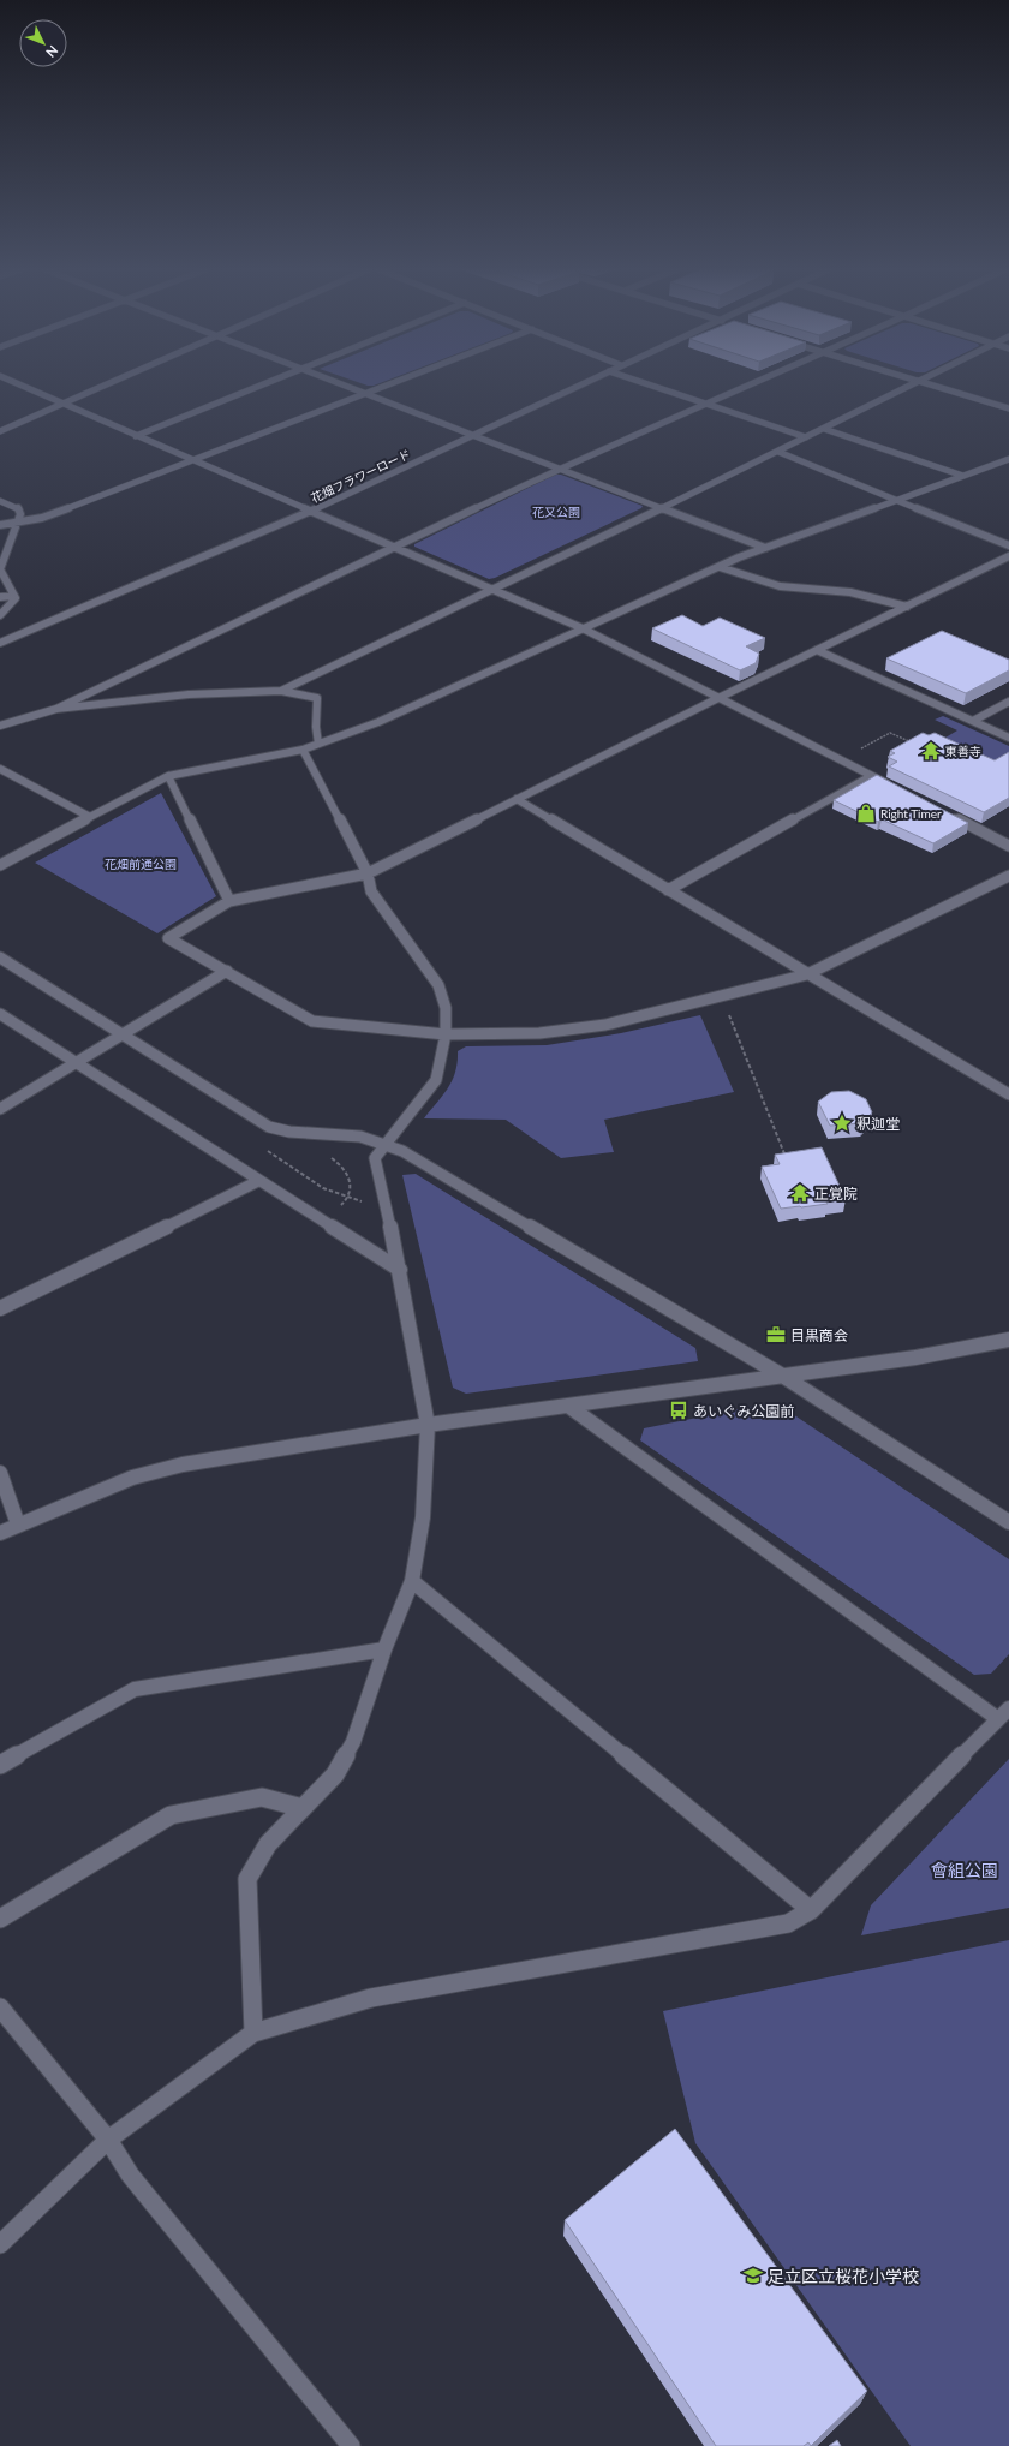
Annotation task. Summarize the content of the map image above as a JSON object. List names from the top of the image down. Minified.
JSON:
{"streets":{"street":["花畑フラワーロード"]},"parks":["花又公園","花畑前通公園","會組公園"],"places":{"temple":["東善寺","正覚院"],"shop":["Right Timer"],"place":["釈迦堂"],"office":["目黒商会"],"bus stop":["あいぐみ公園前"],"school or university":["足立区立桜花小学校"]},"north":"bottom right"}
